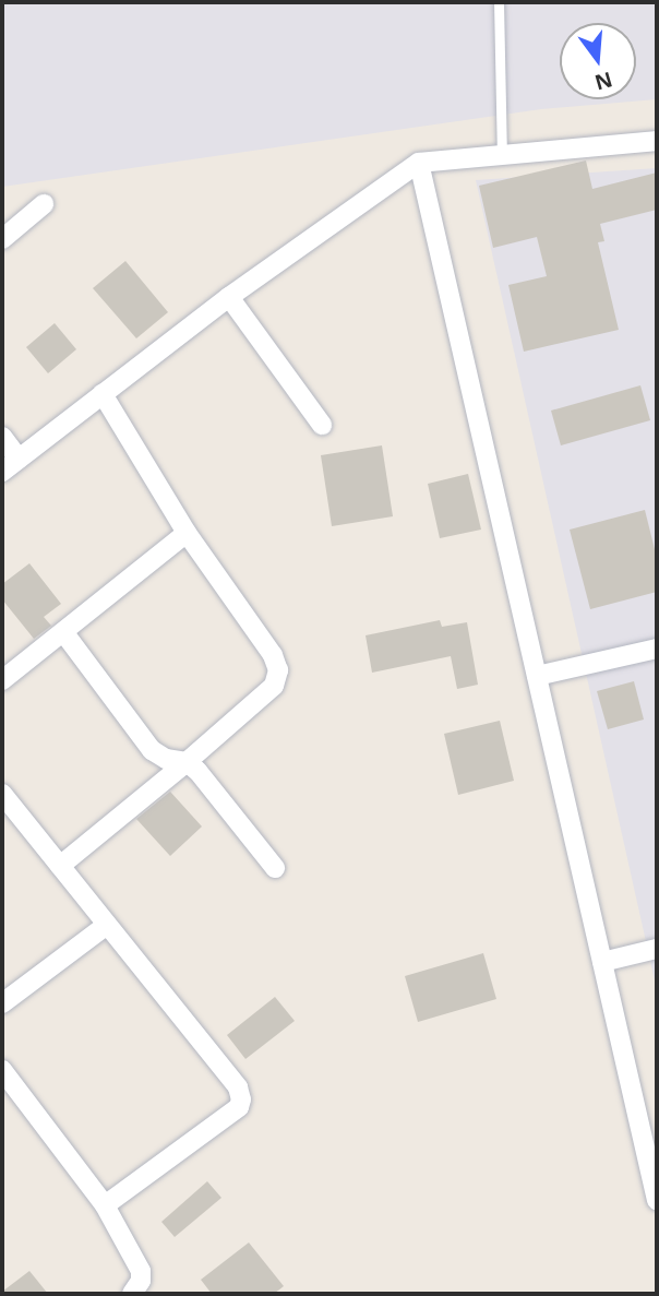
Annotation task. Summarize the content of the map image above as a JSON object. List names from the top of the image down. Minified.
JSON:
{"north":"bottom"}
